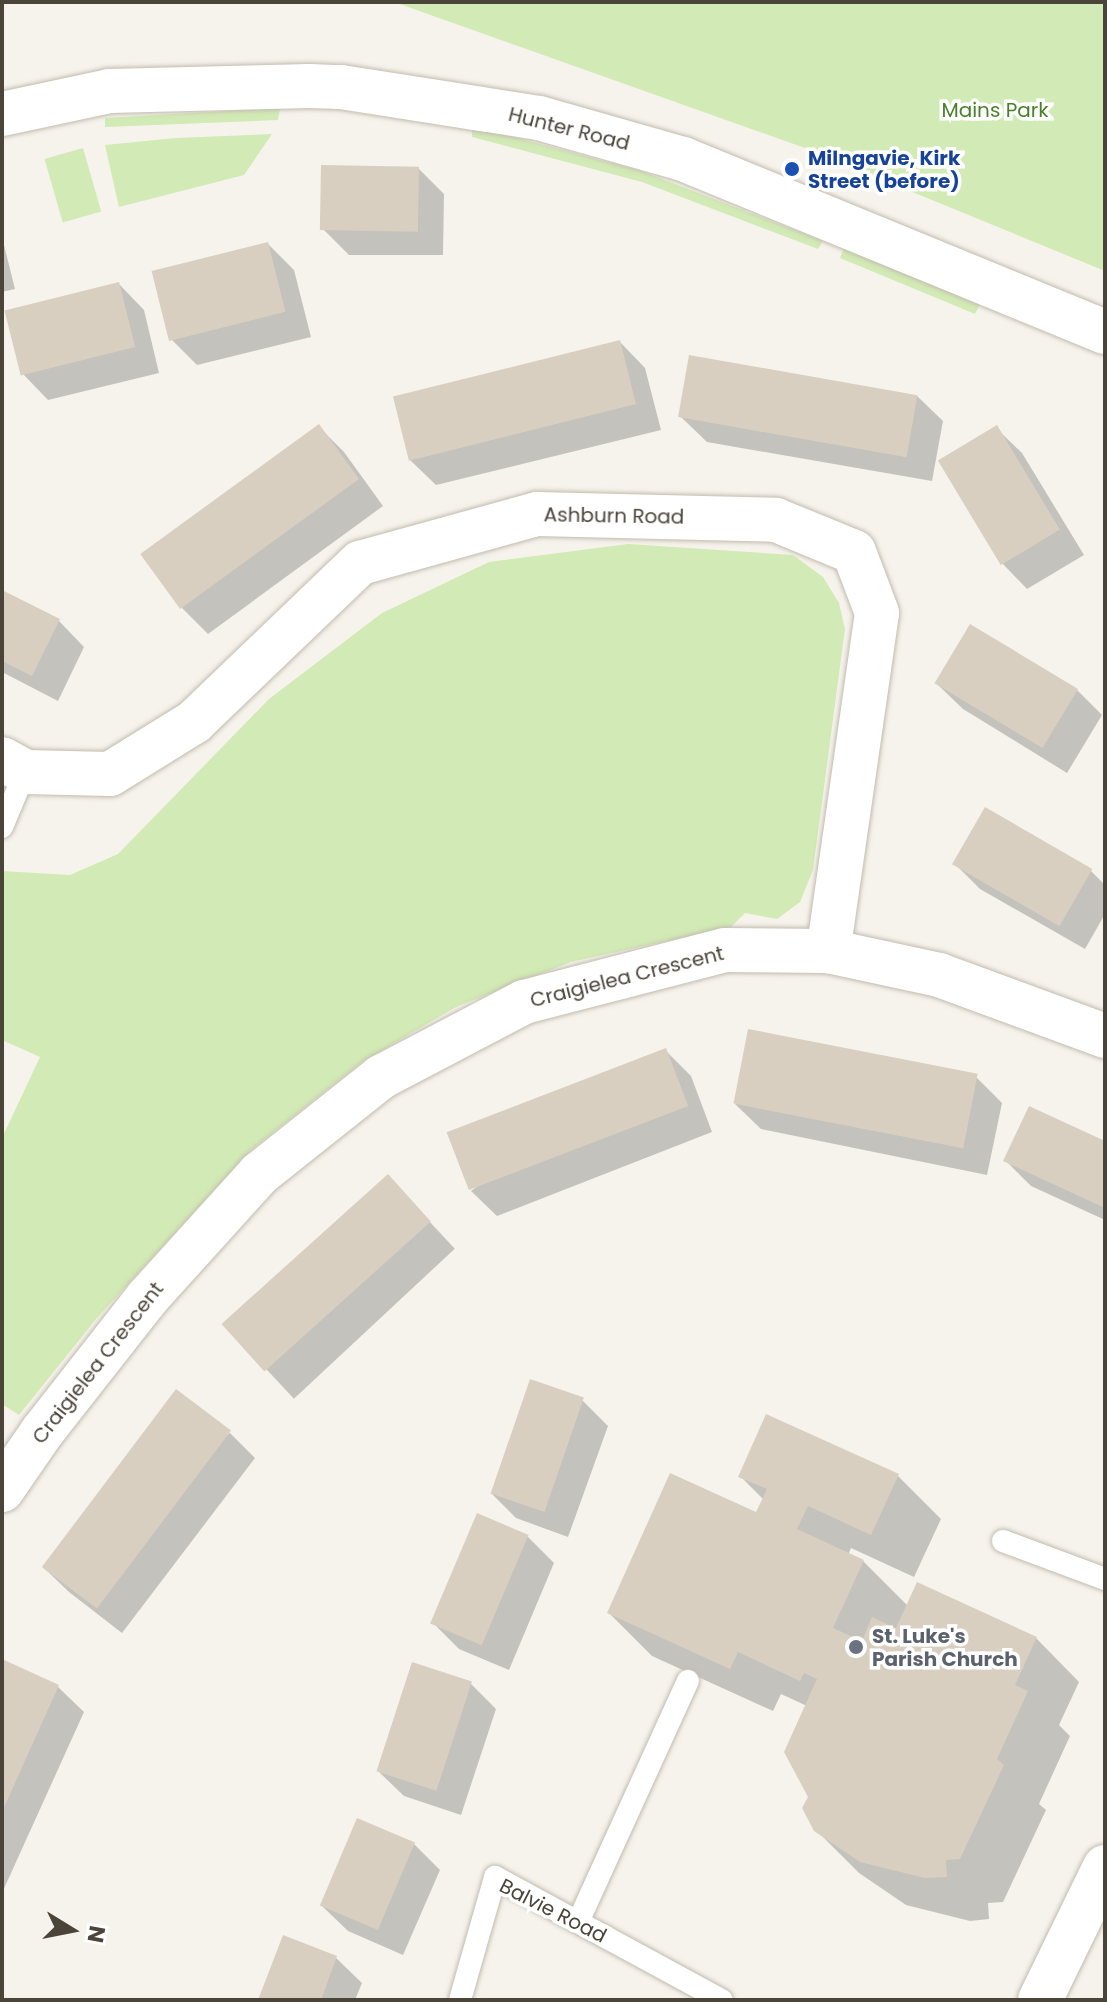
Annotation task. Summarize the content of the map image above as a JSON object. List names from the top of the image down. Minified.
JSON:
{"streets":{"street":["Hunter Road","Ashburn Road","Craigielea Crescent"],"lane":["Balvie Road"]},"crossings":[["Ashburn Road","Craigielea Crescent"]],"parks":["Mains Park"],"places":["Milngavie, Kirk Street (before)","St. Luke's Parish Church"],"north":"right"}
